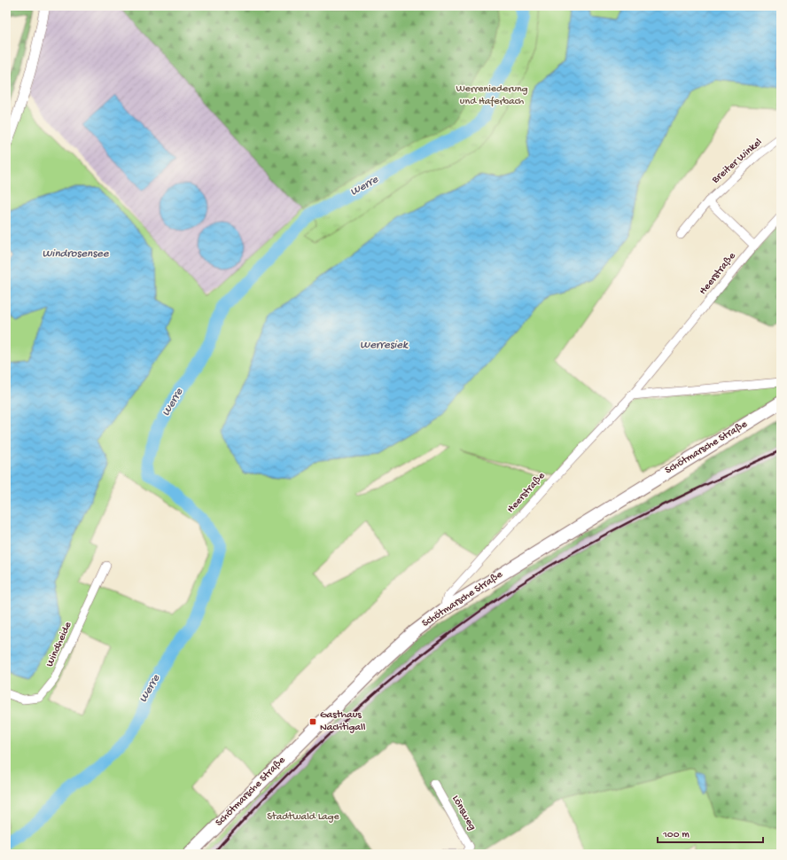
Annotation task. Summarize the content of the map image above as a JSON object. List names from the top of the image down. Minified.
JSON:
{"streets":{"main road":["Schötmarsche Straße"],"street":["Breiter Winkel","Heerstraße","Windheide","Lönsweg"]},"crossings":[["Heerstraße","Schötmarsche Straße"]],"water":["Werre","Windrosensee","Werresiek"],"parks":["Werreniederung und Haferbach","Stadtwald Lage"],"places":{"transit":["Gasthaus Nachtigall"]},"scale_bar":"100 m"}
